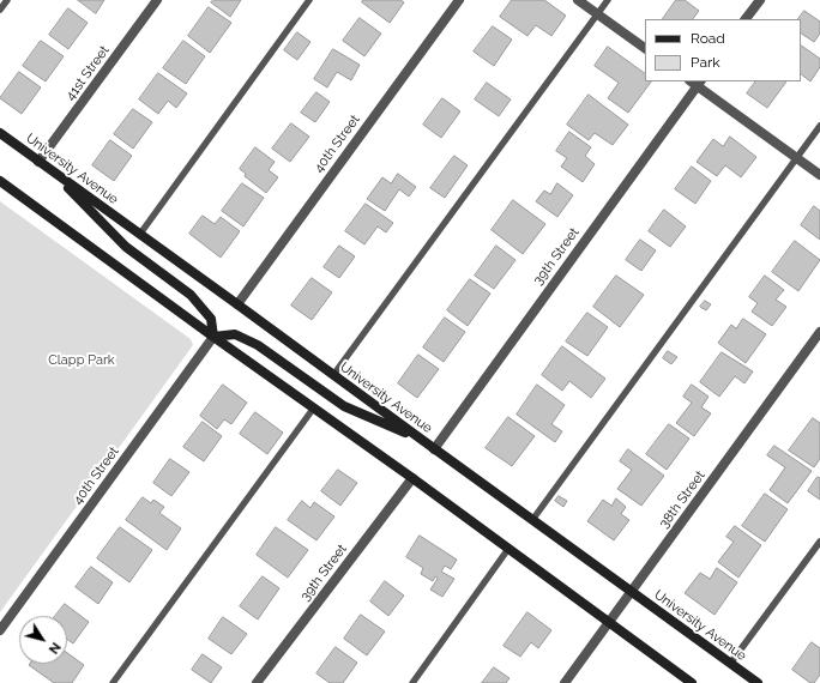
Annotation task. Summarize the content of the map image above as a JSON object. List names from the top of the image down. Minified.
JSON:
{"streets":{"main road":["University Avenue"],"street":["41st Street","40th Street","39th Street","38th Street"]},"crossings":[["41st Street","University Avenue"],["40th Street","University Avenue"],["University Avenue","39th Street"],["University Avenue","38th Street"]],"parks":["Clapp Park"],"legend":["Road","Park"],"north":"bottom right"}
